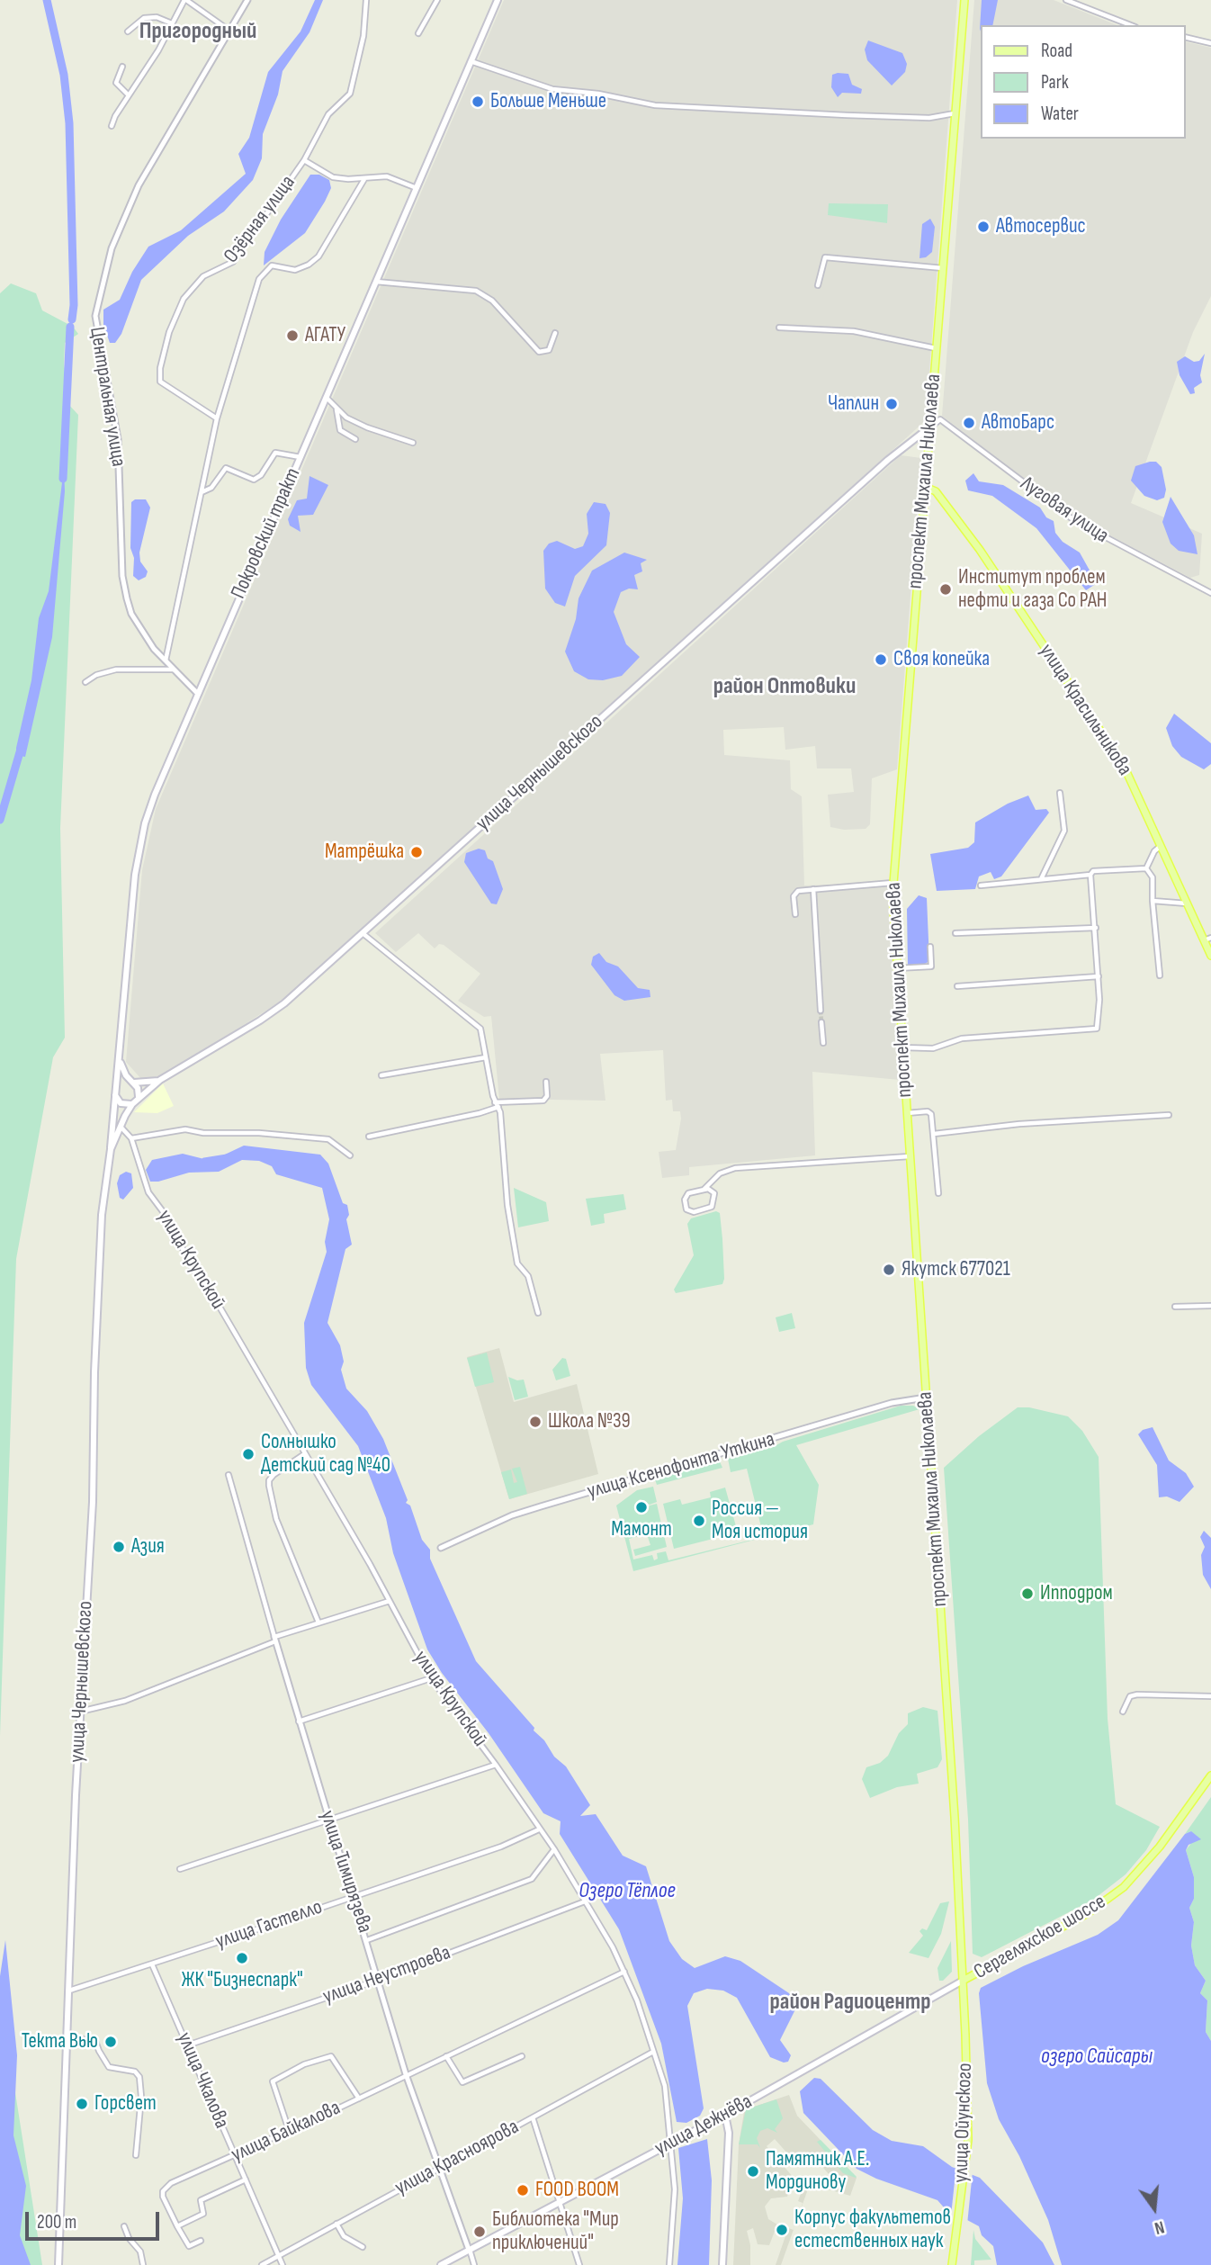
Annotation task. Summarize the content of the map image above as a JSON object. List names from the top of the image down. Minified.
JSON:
{"streets":{"main road":["проспект Михаила Николаева","Покровский тракт","улица Красильникова","улица Чернышевского","Сергеляхское шоссе","улица Ойунского","улица Дежнёва"],"street":["Озёрная улица","Центральная улица","Луговая улица","улица Крупской","улица Ксенофонта Уткина","улица Тимирязева","улица Гастелло","улица Неустроева","улица Чкалова","улица Байкалова","улица Красноярова"]},"crossings":[["Центральная улица","Покровский тракт"],["проспект Михаила Николаева","Луговая улица"],["проспект Михаила Николаева","улица Красильникова"],["проспект Михаила Николаева","улица Чернышевского"],["проспект Михаила Николаева","улица Ксенофонта Уткина"],["проспект Михаила Николаева","Сергеляхское шоссе"],["проспект Михаила Николаева","улица Ойунского"],["проспект Михаила Николаева","улица Дежнёва"],["Луговая улица","улица Чернышевского"],["Покровский тракт","улица Чернышевского"],["улица Чернышевского","улица Крупской"],["улица Чернышевского","улица Гастелло"],["улица Крупской","улица Гастелло"],["улица Крупской","улица Неустроева"],["улица Крупской","улица Дежнёва"],["улица Крупской","улица Байкалова"],["улица Крупской","улица Красноярова"],["улица Тимирязева","улица Гастелло"],["улица Тимирязева","улица Неустроева"],["улица Тимирязева","улица Дежнёва"],["улица Тимирязева","улица Байкалова"],["улица Тимирязева","улица Красноярова"],["улица Гастелло","улица Чкалова"],["Сергеляхское шоссе","улица Ойунского"],["Сергеляхское шоссе","улица Дежнёва"],["улица Неустроева","улица Чкалова"],["улица Чкалова","улица Байкалова"],["улица Чкалова","улица Красноярова"],["улица Ойунского","улица Дежнёва"]],"districts":["Пригородный","район Оптовики","район Радиоцентр"],"water":["Озеро Тёплое","озеро Сайсары"],"places":["Больше Меньше","Автосервис","АГАТУ","Чаплин","АвтоБарс","Институт проблем нефти и газа Со РАН","Своя копейка","Матрёшка","Якутск 677021","Школа №39","Солнышко Детский сад №40","Мамонт","Россия — Моя история","Азия","Ипподром","ЖК \"Бизнеспарк\"","Текта Вью","Горсвет","Памятник А.Е. Мординову","FOOD BOOM","Корпус факультетов естественных наук","Библиотека \"Мир приключений\""],"legend":["Road","Park","Water"],"scale_bar":"200 m","north":"bottom"}
